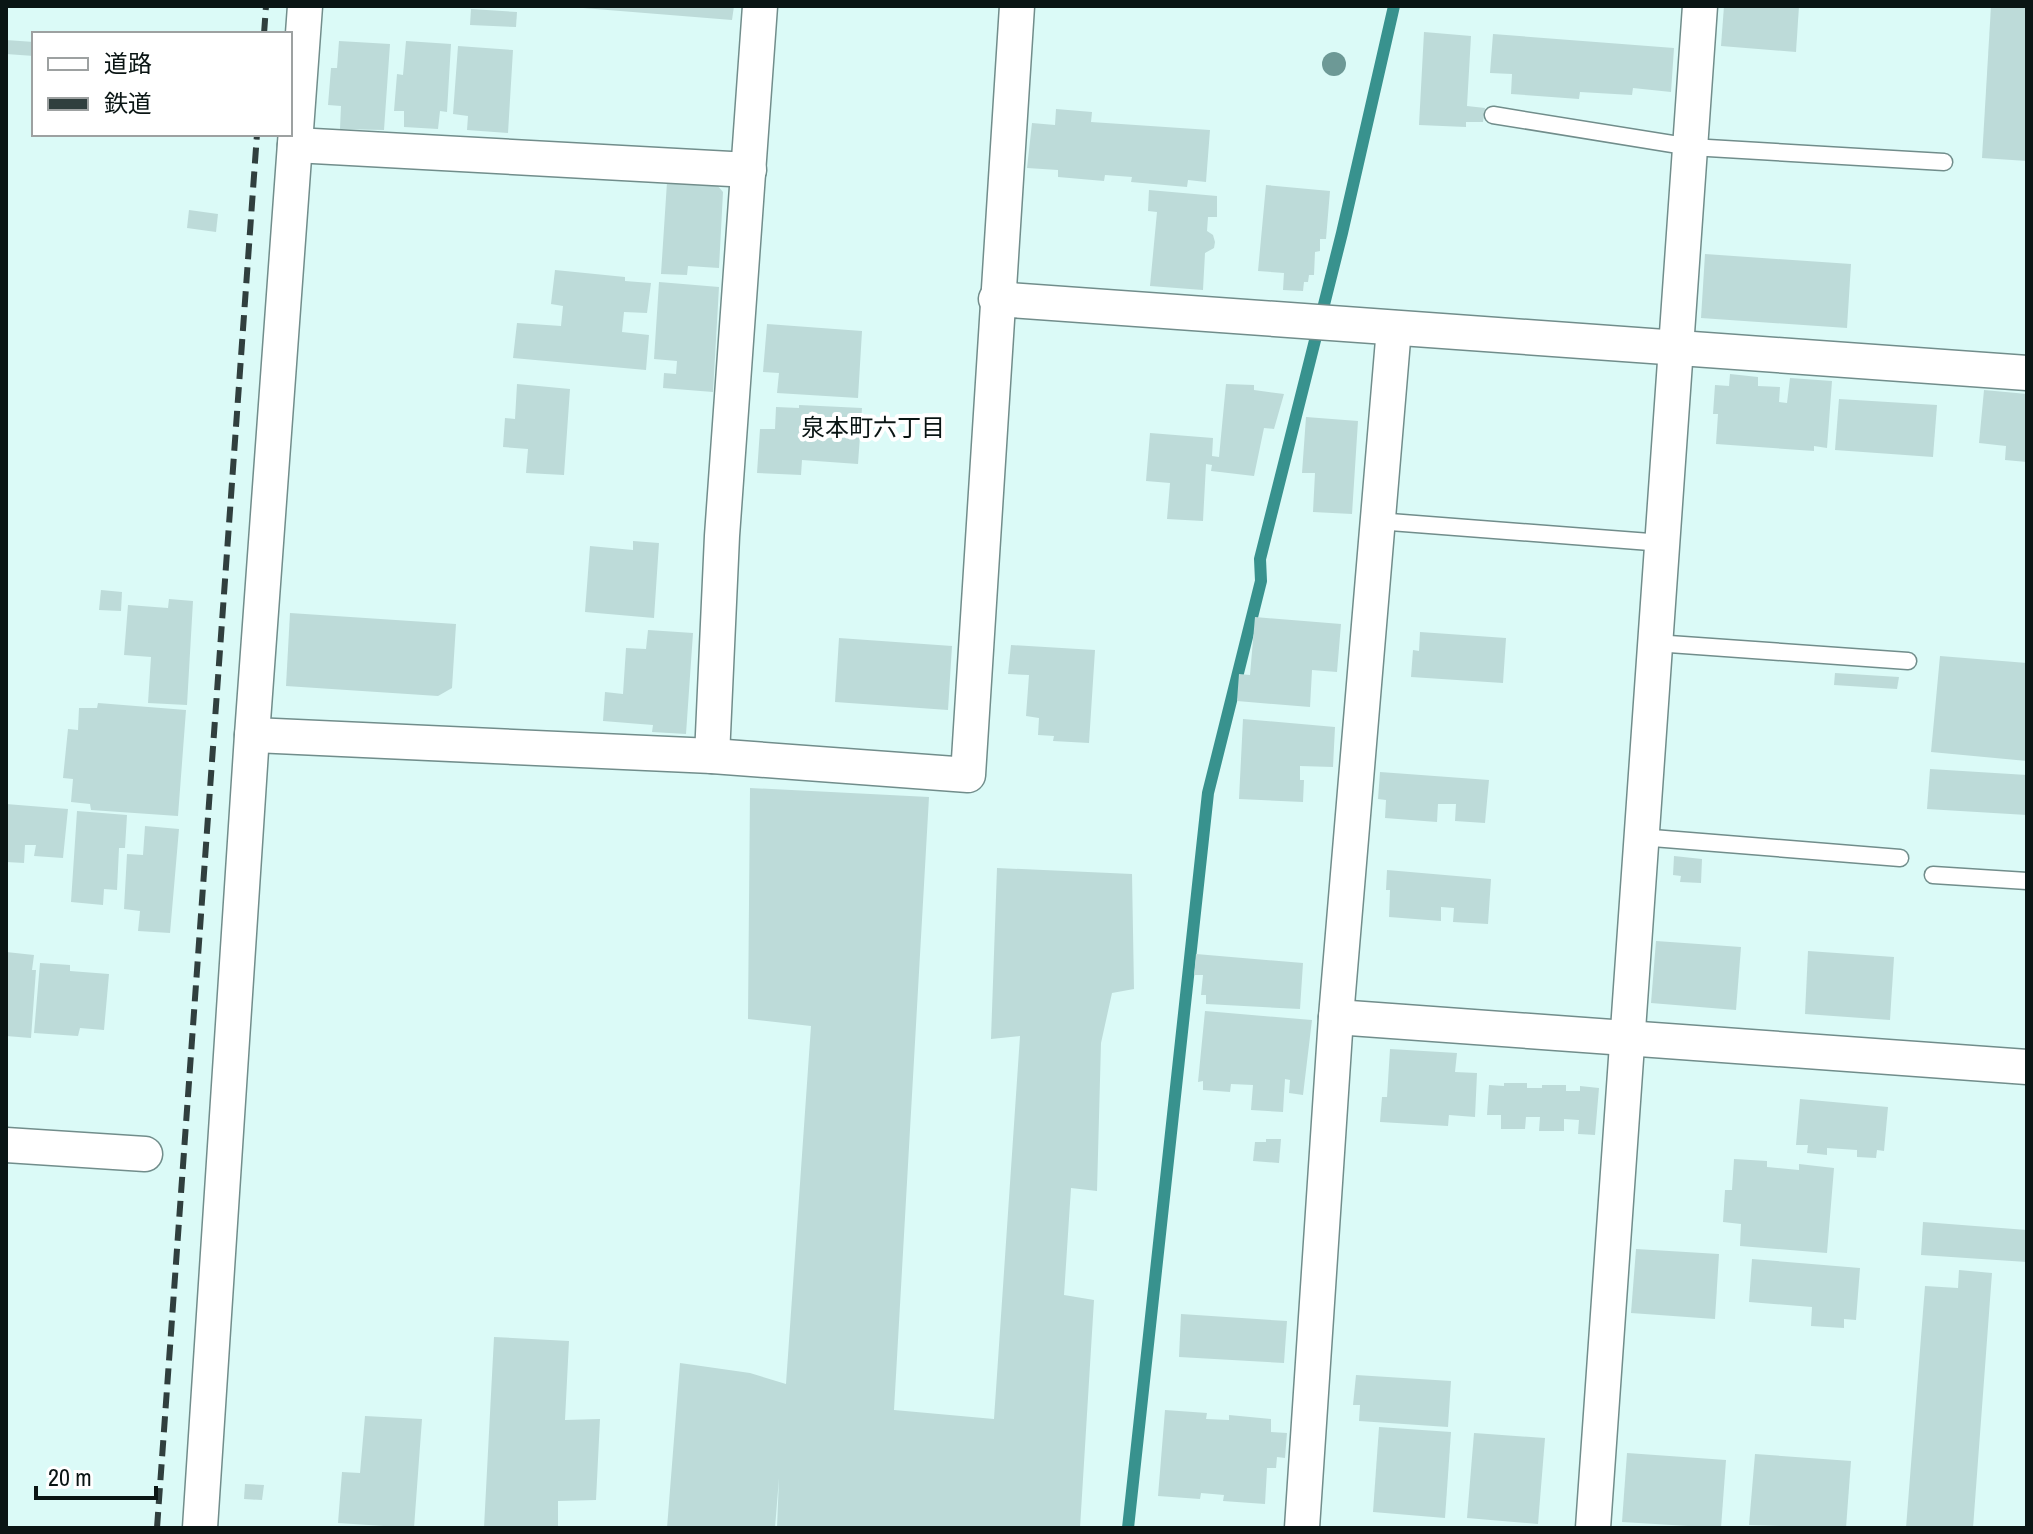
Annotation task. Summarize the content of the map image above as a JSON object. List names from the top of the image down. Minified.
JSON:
{"districts":["泉本町六丁目"],"legend":["道路","鉄道"],"scale_bar":"20 m"}
